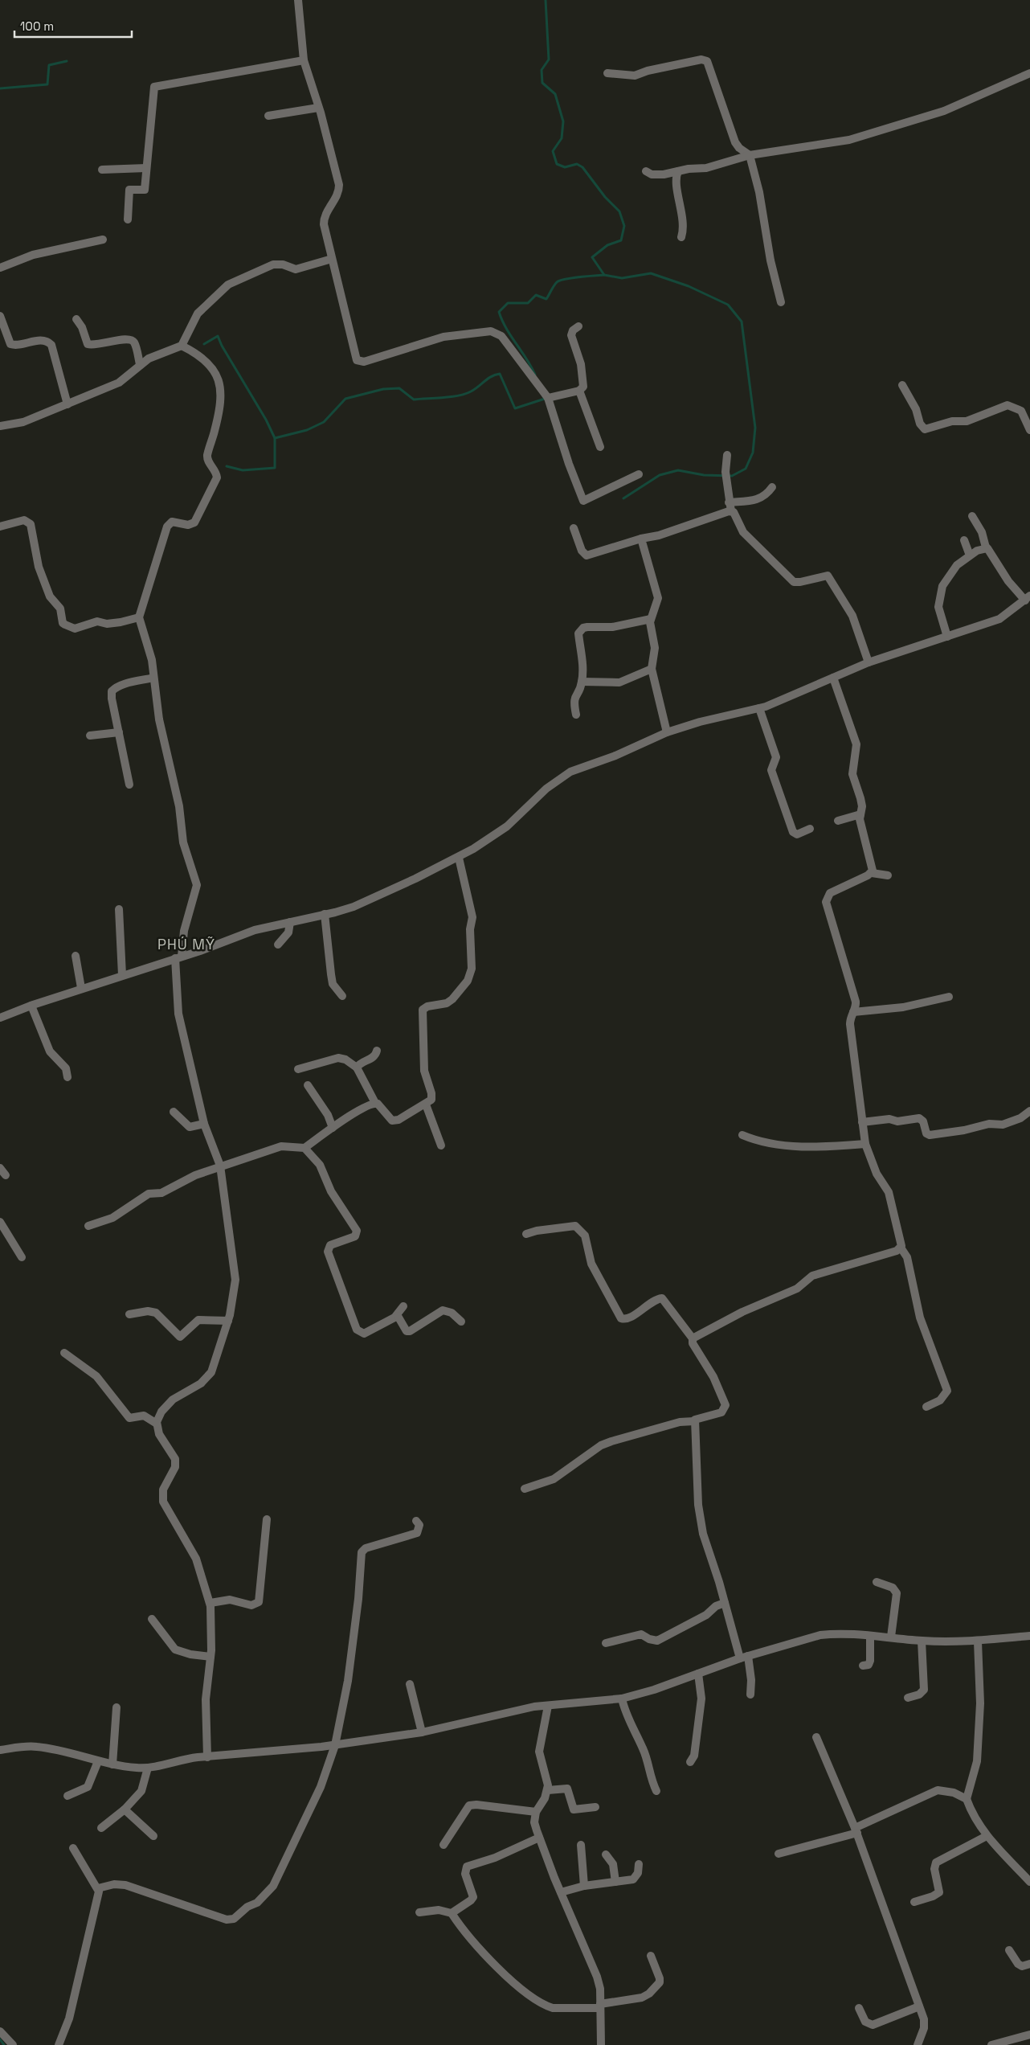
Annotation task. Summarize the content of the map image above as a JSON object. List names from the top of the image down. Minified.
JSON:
{"districts":["PHÚ MỸ"],"scale_bar":"100 m"}
